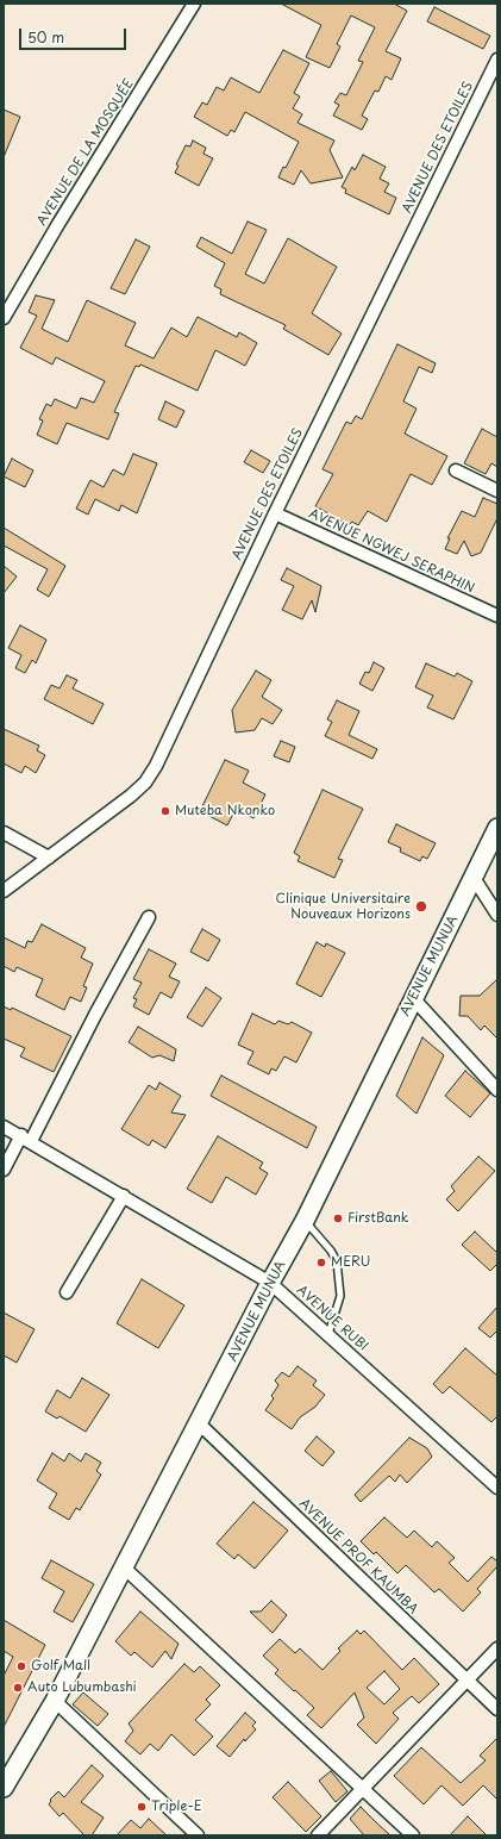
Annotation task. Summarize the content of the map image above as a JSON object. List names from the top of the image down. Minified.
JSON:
{"streets":{"main road":["AVENUE MUNUA"],"street":["AVENUE DES ETOILES","AVENUE DE LA MOSQUÉE","AVENUE NGWEJ SERAPHIN","AVENUE RUBI","AVENUE PROF KAUMBA"]},"crossings":[["AVENUE DES ETOILES","AVENUE NGWEJ SERAPHIN"],["AVENUE MUNUA","AVENUE RUBI"],["AVENUE MUNUA","AVENUE PROF KAUMBA"]],"places":["Muteba Nkonko","Clinique Universitaire Nouveaux Horizons","FirstBank","MERU","Golf Mall","Auto Lubumbashi","Triple-E"],"scale_bar":"50 m"}
